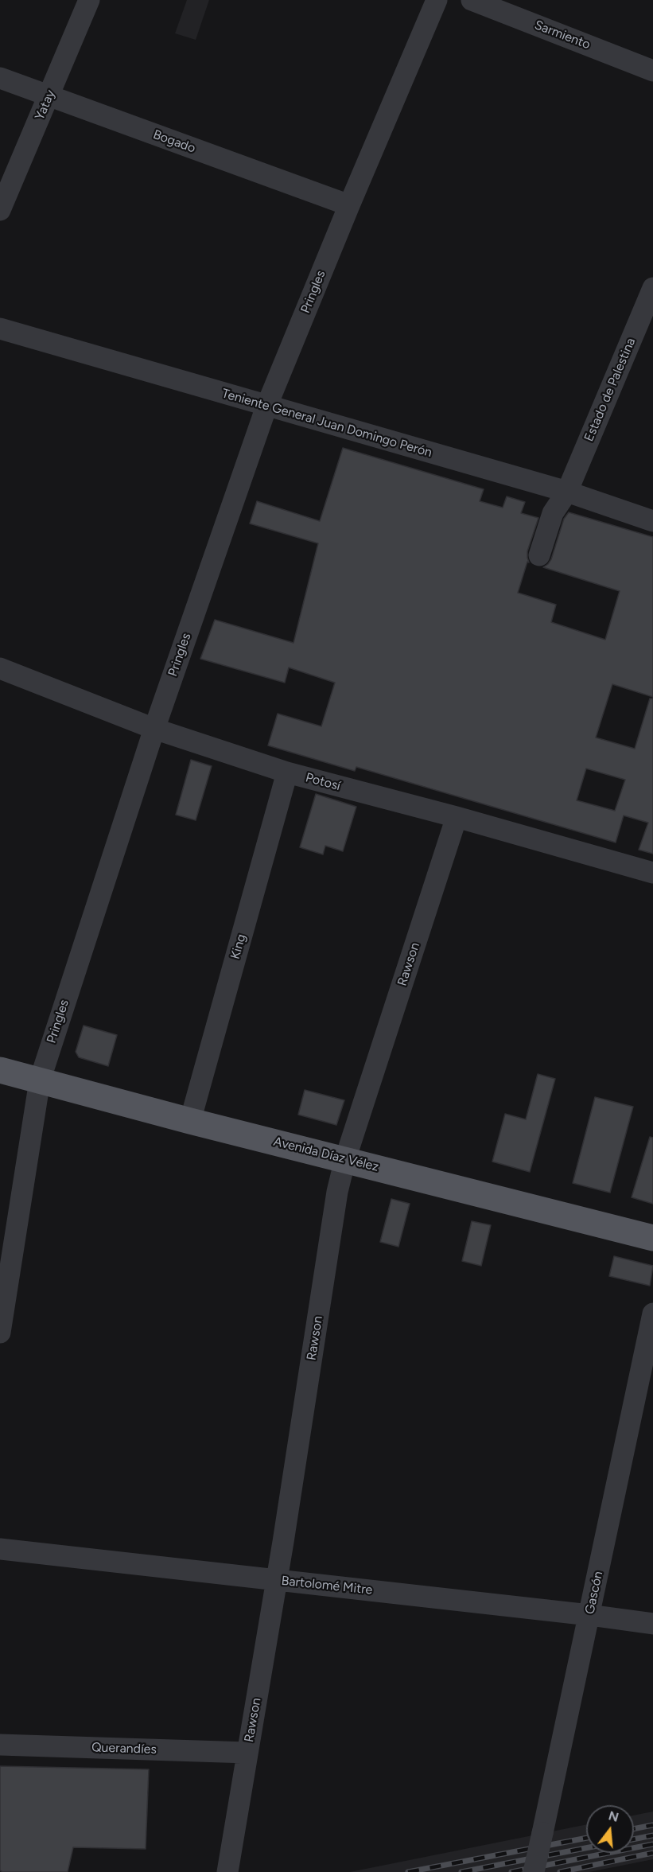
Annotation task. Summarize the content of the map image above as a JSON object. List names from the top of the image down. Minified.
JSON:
{"streets":{"main road":["Avenida Díaz Vélez"],"street":["Sarmiento","Yatay","Bogado","Pringles","Estado de Palestina","Teniente General Juan Domingo Perón","Potosí","King","Rawson","Bartolomé Mitre","Gascón","Querandíes"]},"crossings":[["Yatay","Bogado"],["Bogado","Pringles"],["Pringles","Teniente General Juan Domingo Perón"],["Pringles","Potosí"],["Pringles","Avenida Díaz Vélez"],["Estado de Palestina","Teniente General Juan Domingo Perón"],["Potosí","King"],["Potosí","Rawson"],["King","Avenida Díaz Vélez"],["Rawson","Avenida Díaz Vélez"],["Rawson","Bartolomé Mitre"],["Rawson","Querandíes"],["Bartolomé Mitre","Gascón"]],"north":"top"}
